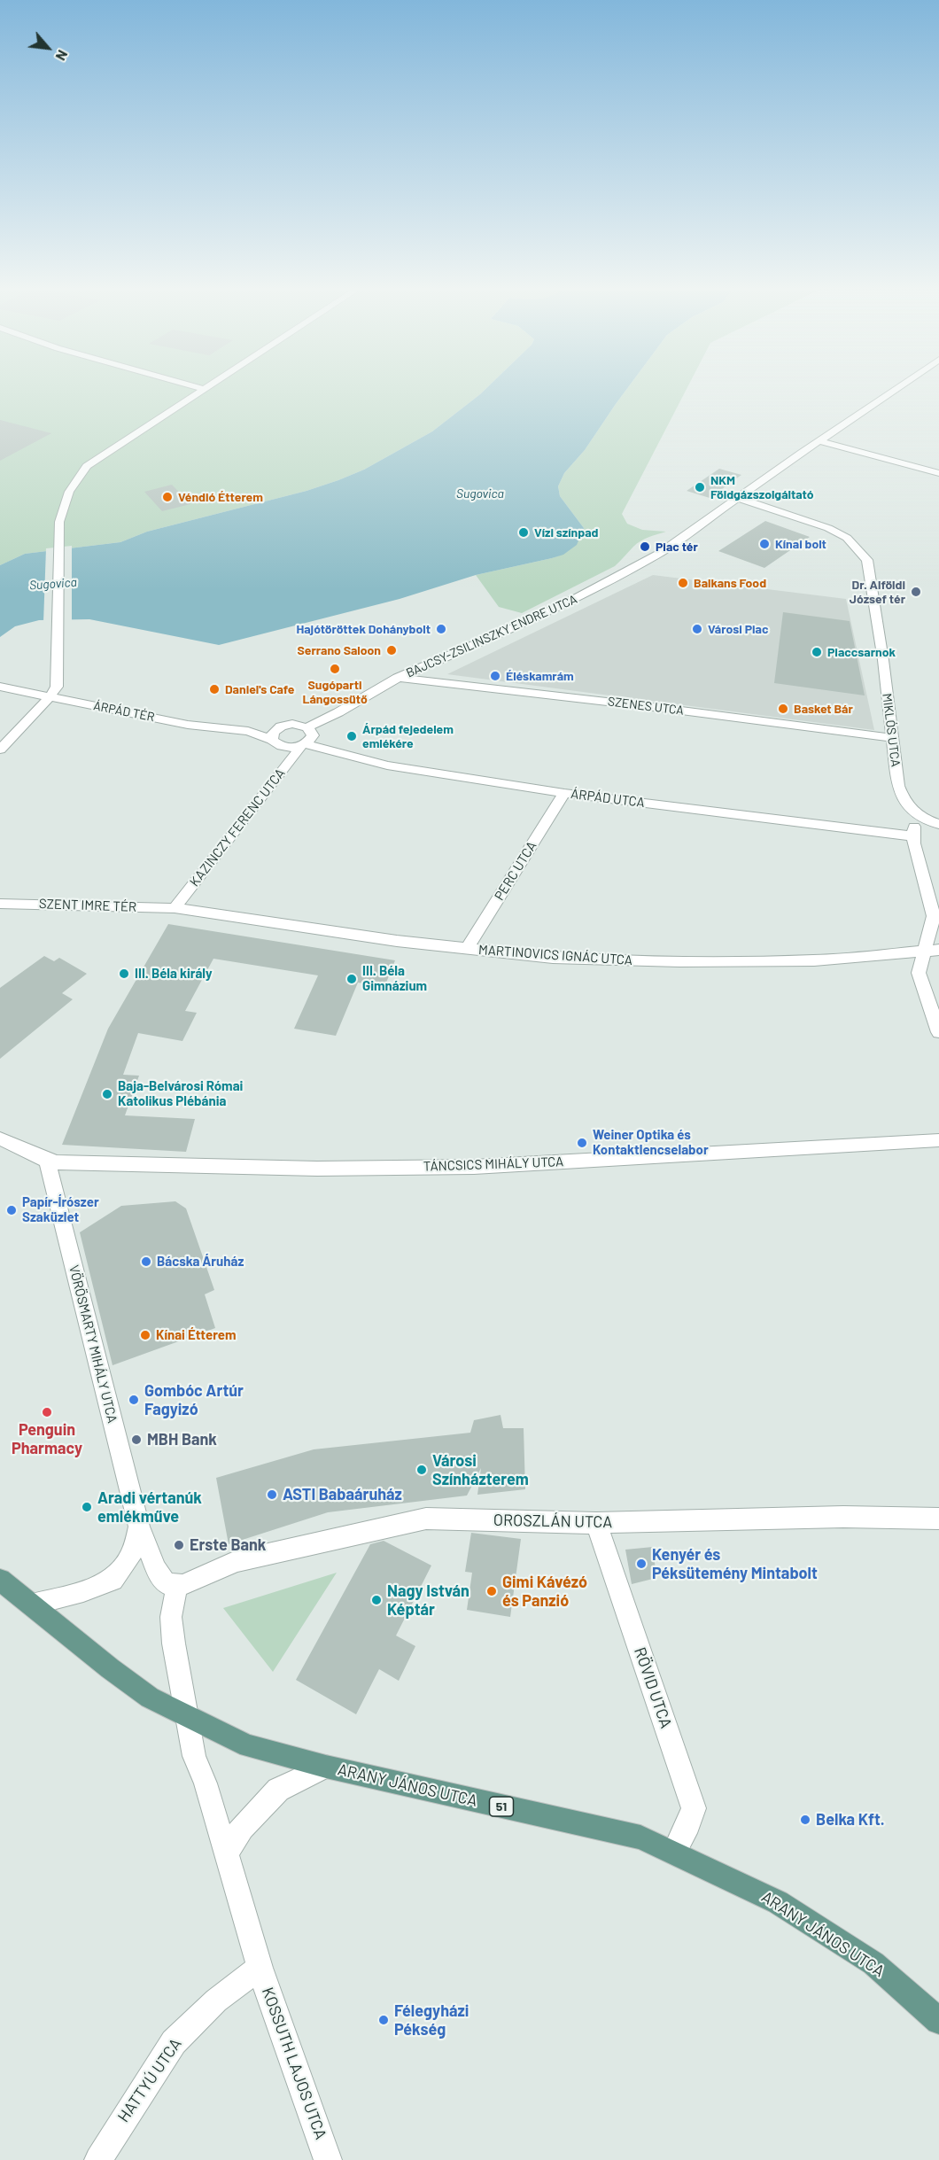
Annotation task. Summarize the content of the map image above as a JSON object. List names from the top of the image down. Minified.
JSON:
{"streets":{"main road":["ARANY JÁNOS UTCA","51"],"street":["BAJCSY-ZSILINSZKY ENDRE UTCA","SZENES UTCA","ÁRPÁD TÉR","MIKLÓS UTCA","ÁRPÁD UTCA","KAZINCZY FERENC UTCA","PERC UTCA","SZENT IMRE TÉR","MARTINOVICS IGNÁC UTCA","TÁNCSICS MIHÁLY UTCA","VÖRÖSMARTY MIHÁLY UTCA","OROSZLÁN UTCA","RÖVID UTCA","KOSSUTH LAJOS UTCA","HATTYÚ UTCA"]},"crossings":[["BAJCSY-ZSILINSZKY ENDRE UTCA","SZENES UTCA"],["BAJCSY-ZSILINSZKY ENDRE UTCA","MIKLÓS UTCA"],["SZENES UTCA","MIKLÓS UTCA"],["ÁRPÁD TÉR","ÁRPÁD UTCA"],["ÁRPÁD TÉR","KAZINCZY FERENC UTCA"],["ÁRPÁD UTCA","KAZINCZY FERENC UTCA"],["ÁRPÁD UTCA","PERC UTCA"],["KAZINCZY FERENC UTCA","SZENT IMRE TÉR"],["KAZINCZY FERENC UTCA","MARTINOVICS IGNÁC UTCA"],["PERC UTCA","MARTINOVICS IGNÁC UTCA"],["SZENT IMRE TÉR","MARTINOVICS IGNÁC UTCA"],["TÁNCSICS MIHÁLY UTCA","VÖRÖSMARTY MIHÁLY UTCA"],["VÖRÖSMARTY MIHÁLY UTCA","OROSZLÁN UTCA"],["OROSZLÁN UTCA","RÖVID UTCA"],["RÖVID UTCA","ARANY JÁNOS UTCA"],["ARANY JÁNOS UTCA","KOSSUTH LAJOS UTCA"],["KOSSUTH LAJOS UTCA","HATTYÚ UTCA"]],"water":["Sugovica"],"places":["NKM Földgázszolgáltató","Véndió Étterem","Vízi színpad","Kínai bolt","Piac tér","Balkans Food","Dr. Alföldi József tér","Hajótöröttek Dohánybolt","Városi Piac","Serrano Saloon","Piaccsarnok","Sugóparti Lángossütő","Éléskamrám","Daniel's Cafe","Basket Bár","Árpád fejedelem emlékére","III. Béla király","III. Béla Gimnázium","Baja-Belvárosi Római Katolikus Plébánia","Weiner Optika és Kontaktlencselabor","Papír-Írószer Szaküzlet","Bácska Áruház","Kínai Étterem","Gombóc Artúr Fagyizó","Penguin Pharmacy","MBH Bank","Városi Színházterem","ASTI Babaáruház","Aradi vértanúk emlékműve","Erste Bank","Kenyér és Péksütemény Mintabolt","Gimi Kávézó és Panzió","Nagy István Képtár","Belka Kft.","Félegyházi Pékség"],"north":"bottom right"}
